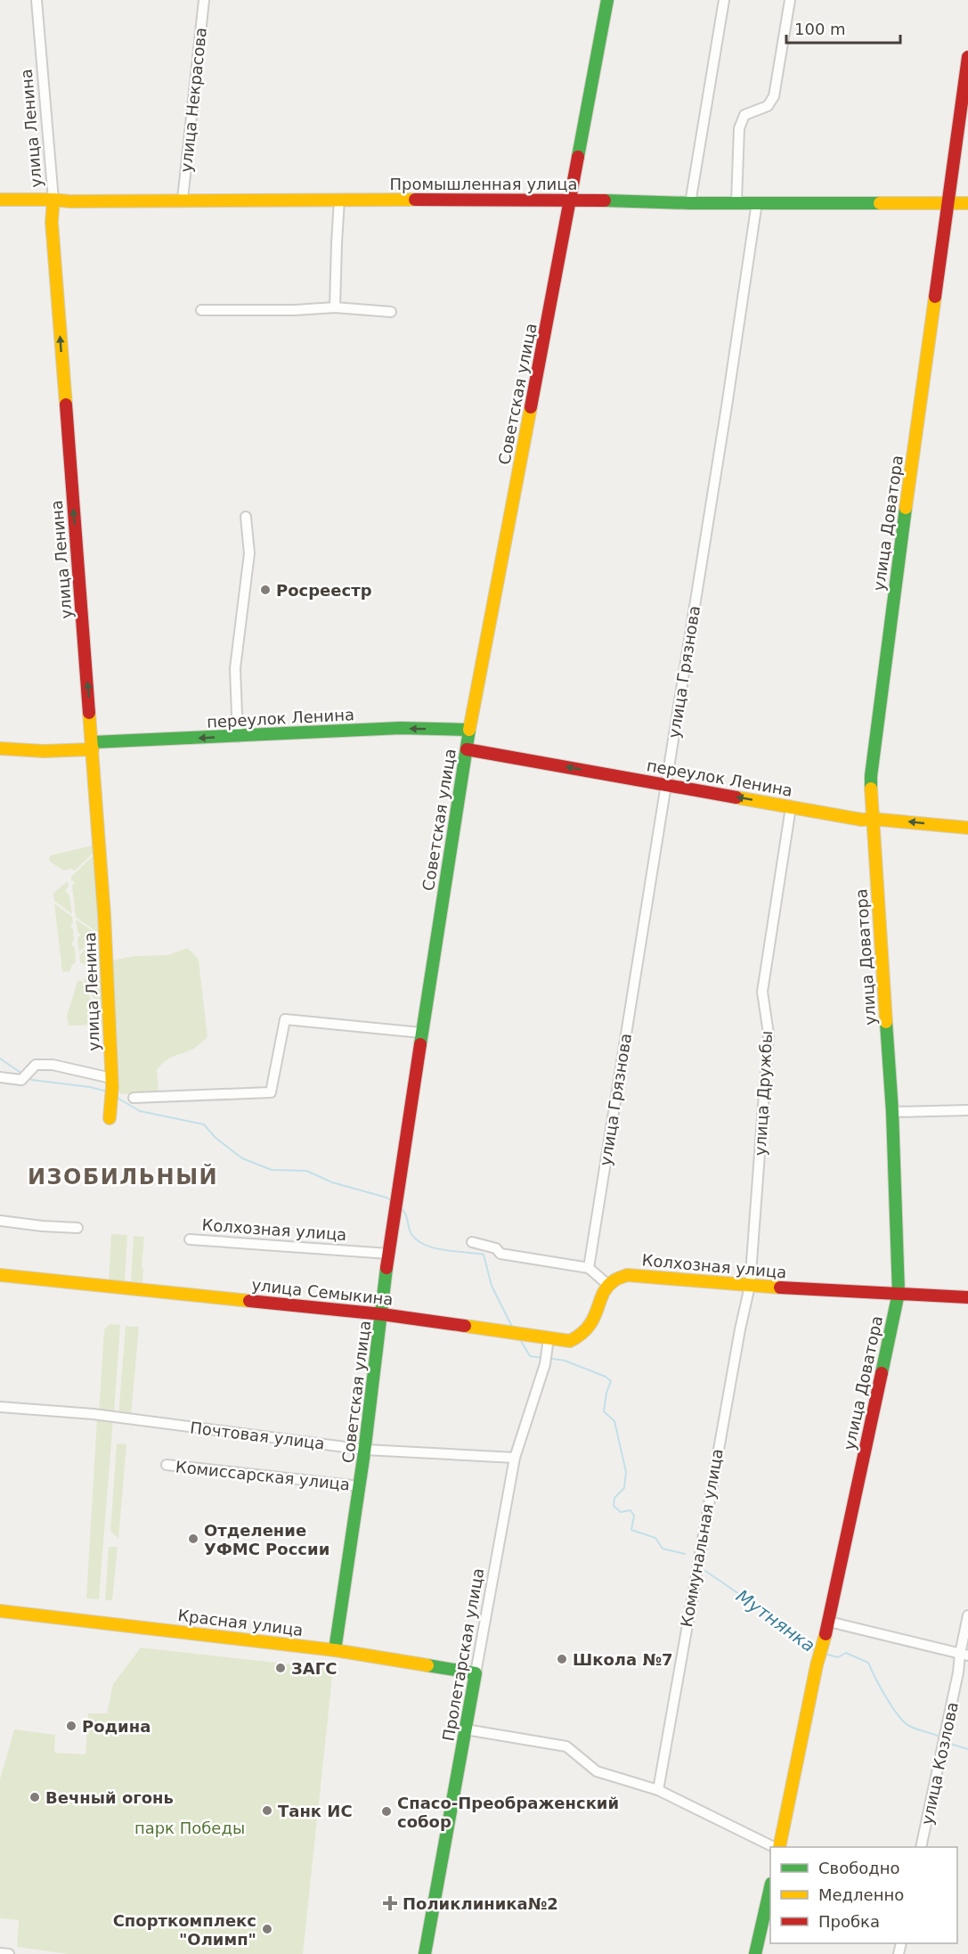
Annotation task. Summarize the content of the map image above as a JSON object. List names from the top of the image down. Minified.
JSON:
{"streets":{"street":["улица Некрасова","улица Ленина","Промышленная улица","Советская улица","улица Доватора","улица Грязнова","переулок Ленина","улица Дружбы","Колхозная улица","улица Семыкина","Почтовая улица","Комиссарская улица","Коммунальная улица","Красная улица","Пролетарская улица","улица Козлова"]},"crossings":[["улица Некрасова","Промышленная улица"],["улица Ленина","Промышленная улица"],["улица Ленина","переулок Ленина"],["Промышленная улица","Советская улица"],["Промышленная улица","улица Доватора"],["Промышленная улица","улица Грязнова"],["Советская улица","переулок Ленина"],["Советская улица","Колхозная улица"],["Советская улица","улица Семыкина"],["Советская улица","Почтовая улица"],["Советская улица","Комиссарская улица"],["Советская улица","Красная улица"],["улица Доватора","переулок Ленина"],["улица Доватора","Колхозная улица"],["улица Грязнова","переулок Ленина"],["переулок Ленина","улица Дружбы"],["улица Дружбы","Колхозная улица"],["улица Дружбы","Коммунальная улица"],["Колхозная улица","улица Семыкина"],["Колхозная улица","Коммунальная улица"],["улица Семыкина","Пролетарская улица"],["Почтовая улица","Пролетарская улица"],["Красная улица","Пролетарская улица"]],"one_way":["улица Ленина","переулок Ленина"],"districts":["ИЗОБИЛЬНЫЙ"],"water":["Мутнянка"],"parks":["парк Победы"],"places":{"other":["Росреестр","Отделение УФМС России","Школа №7","ЗАГС","Родина","Вечный огонь","Танк ИС","Спасо-Преображенский собор","Спорткомплекс \"Олимп\""],"health":["Поликлиника№2"]},"legend":["Свободно","Медленно","Пробка"],"scale_bar":"100 m"}
